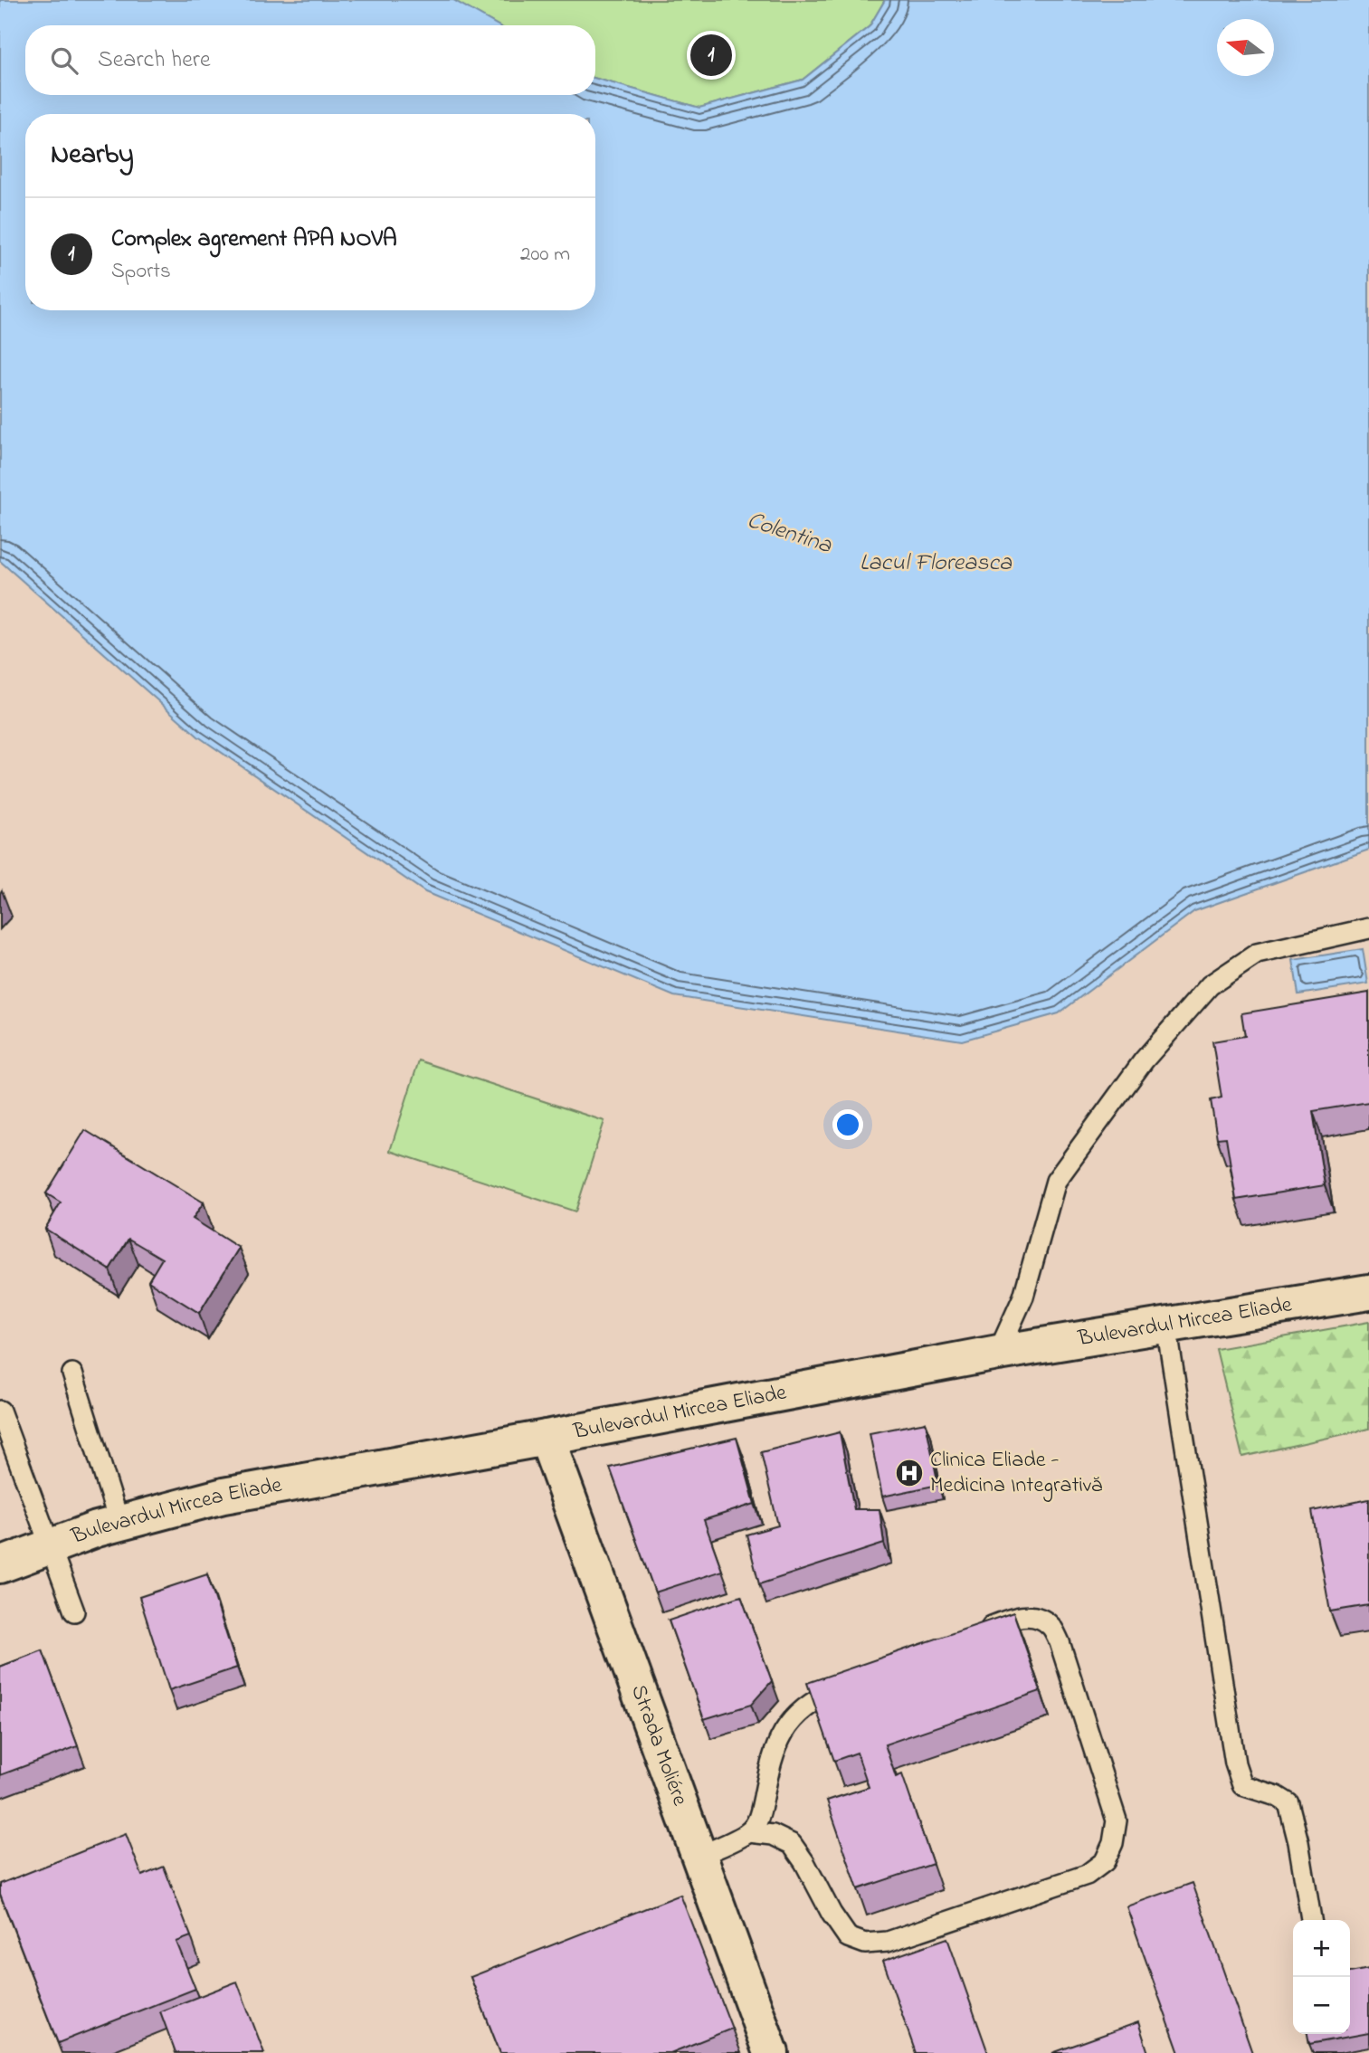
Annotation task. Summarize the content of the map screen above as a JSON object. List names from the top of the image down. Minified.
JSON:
{"streets":{"street":["Bulevardul Mircea Eliade","Strada Moliére"]},"crossings":[["Bulevardul Mircea Eliade","Strada Moliére"]],"water":["Colentina","Lacul Floreasca"],"places":{"hospital":["Clinica Eliade - Medicina Integrativă"]},"north":"left","page":{"search":"Search here","pins":"1","heading":"Nearby","list":[{"mark":"1","name":"Complex agrement APA NOVA","note":"Sports","value":"200 m"}],"map_buttons":["+","−"]}}
